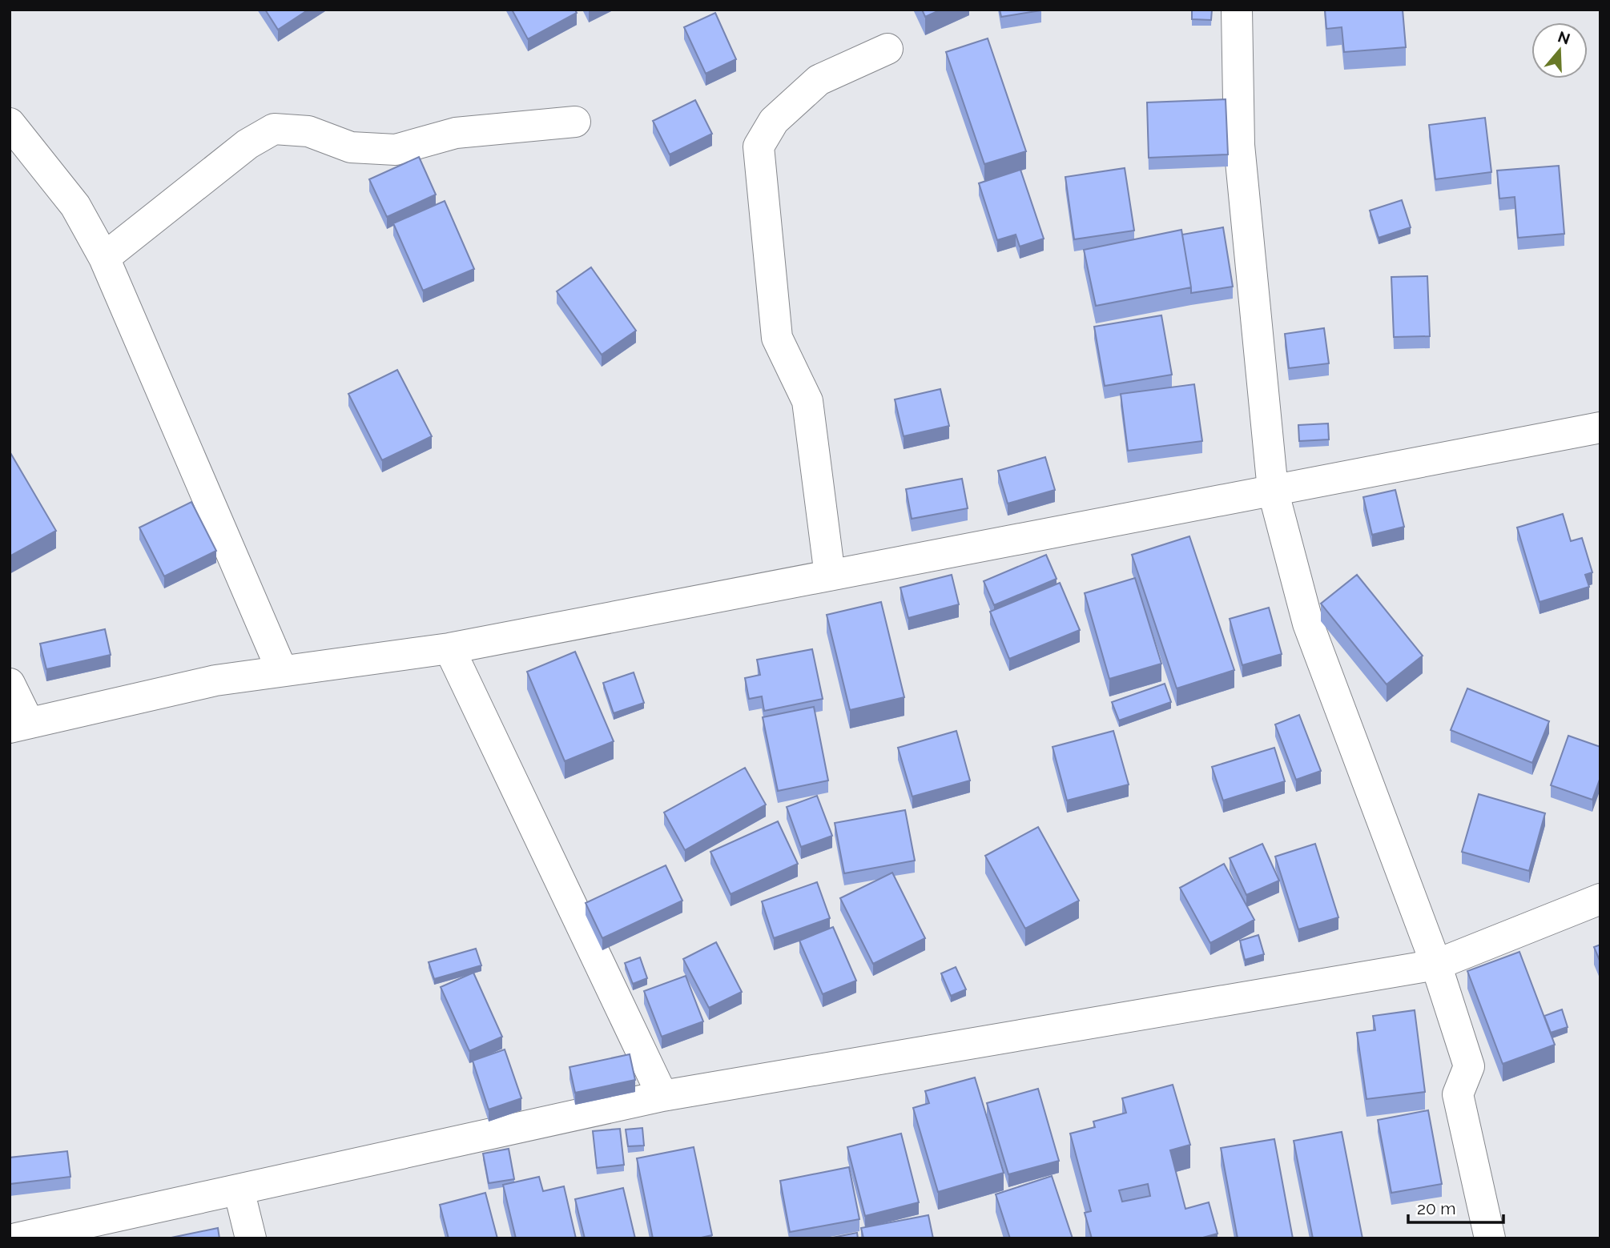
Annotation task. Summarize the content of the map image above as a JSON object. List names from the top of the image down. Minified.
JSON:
{"scale_bar":"20 m","north":"top"}
